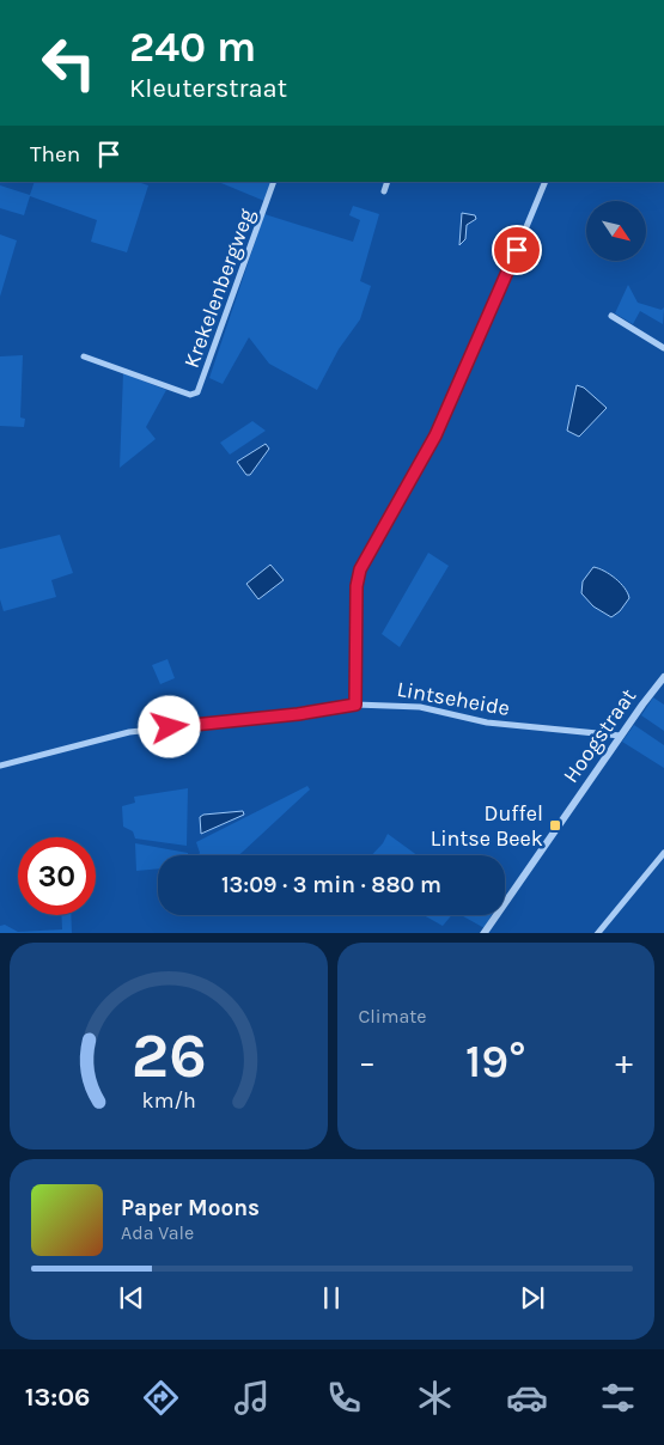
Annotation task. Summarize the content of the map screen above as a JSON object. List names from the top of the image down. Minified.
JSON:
{"streets":{"street":["Krekelenbergweg","Lintseheide","Hoogstraat"]},"crossings":[["Lintseheide","Hoogstraat"]],"places":{"transit":["Duffel Lintse Beek"]},"north":"bottom right","page":{"turn":["240 m","Kleuterstraat"],"then":"Then","limit":"30","trip":"13:09 · 3 min · 880 m","tile":"Climate","heat":["−","19°","+"],"song":["Paper Moons","Ada Vale"],"tabs":"13:06","gauge":["26","km/h"]}}
